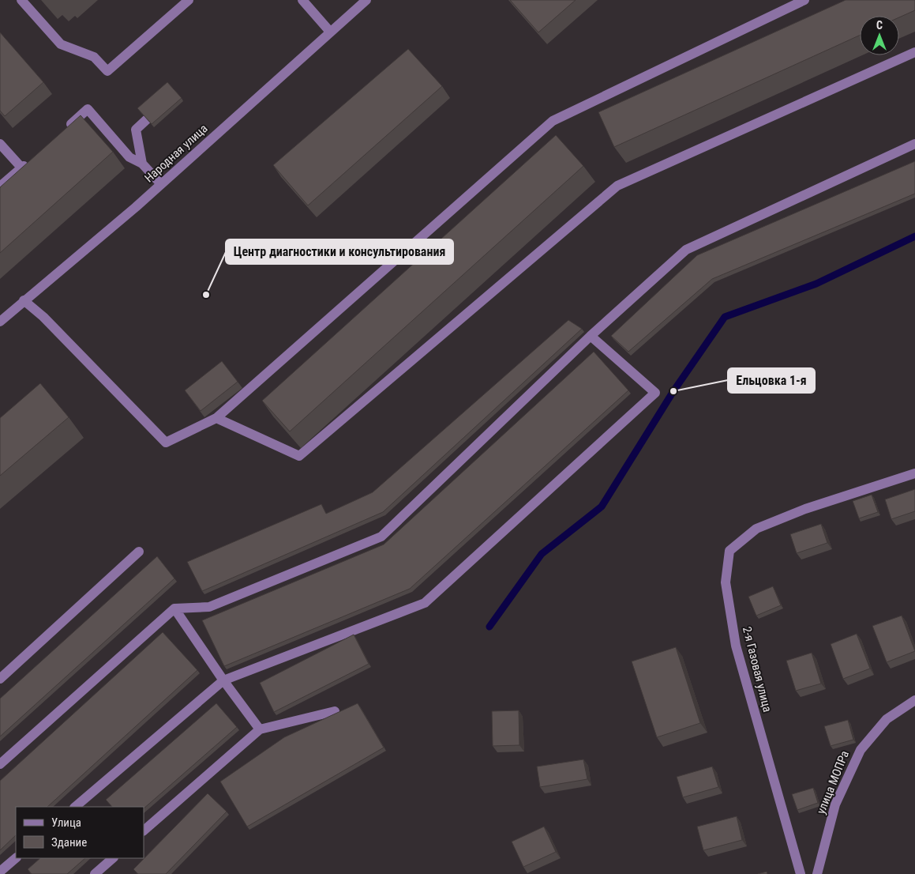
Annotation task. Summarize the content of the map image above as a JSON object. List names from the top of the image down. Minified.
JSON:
{"streets":{"street":["Народная улица","2-я Газовая улица","улица МОПРа"]},"places":["Центр диагностики и консультирования","Ельцовка 1-я"],"legend":["Улица","Здание"],"north":"top"}
